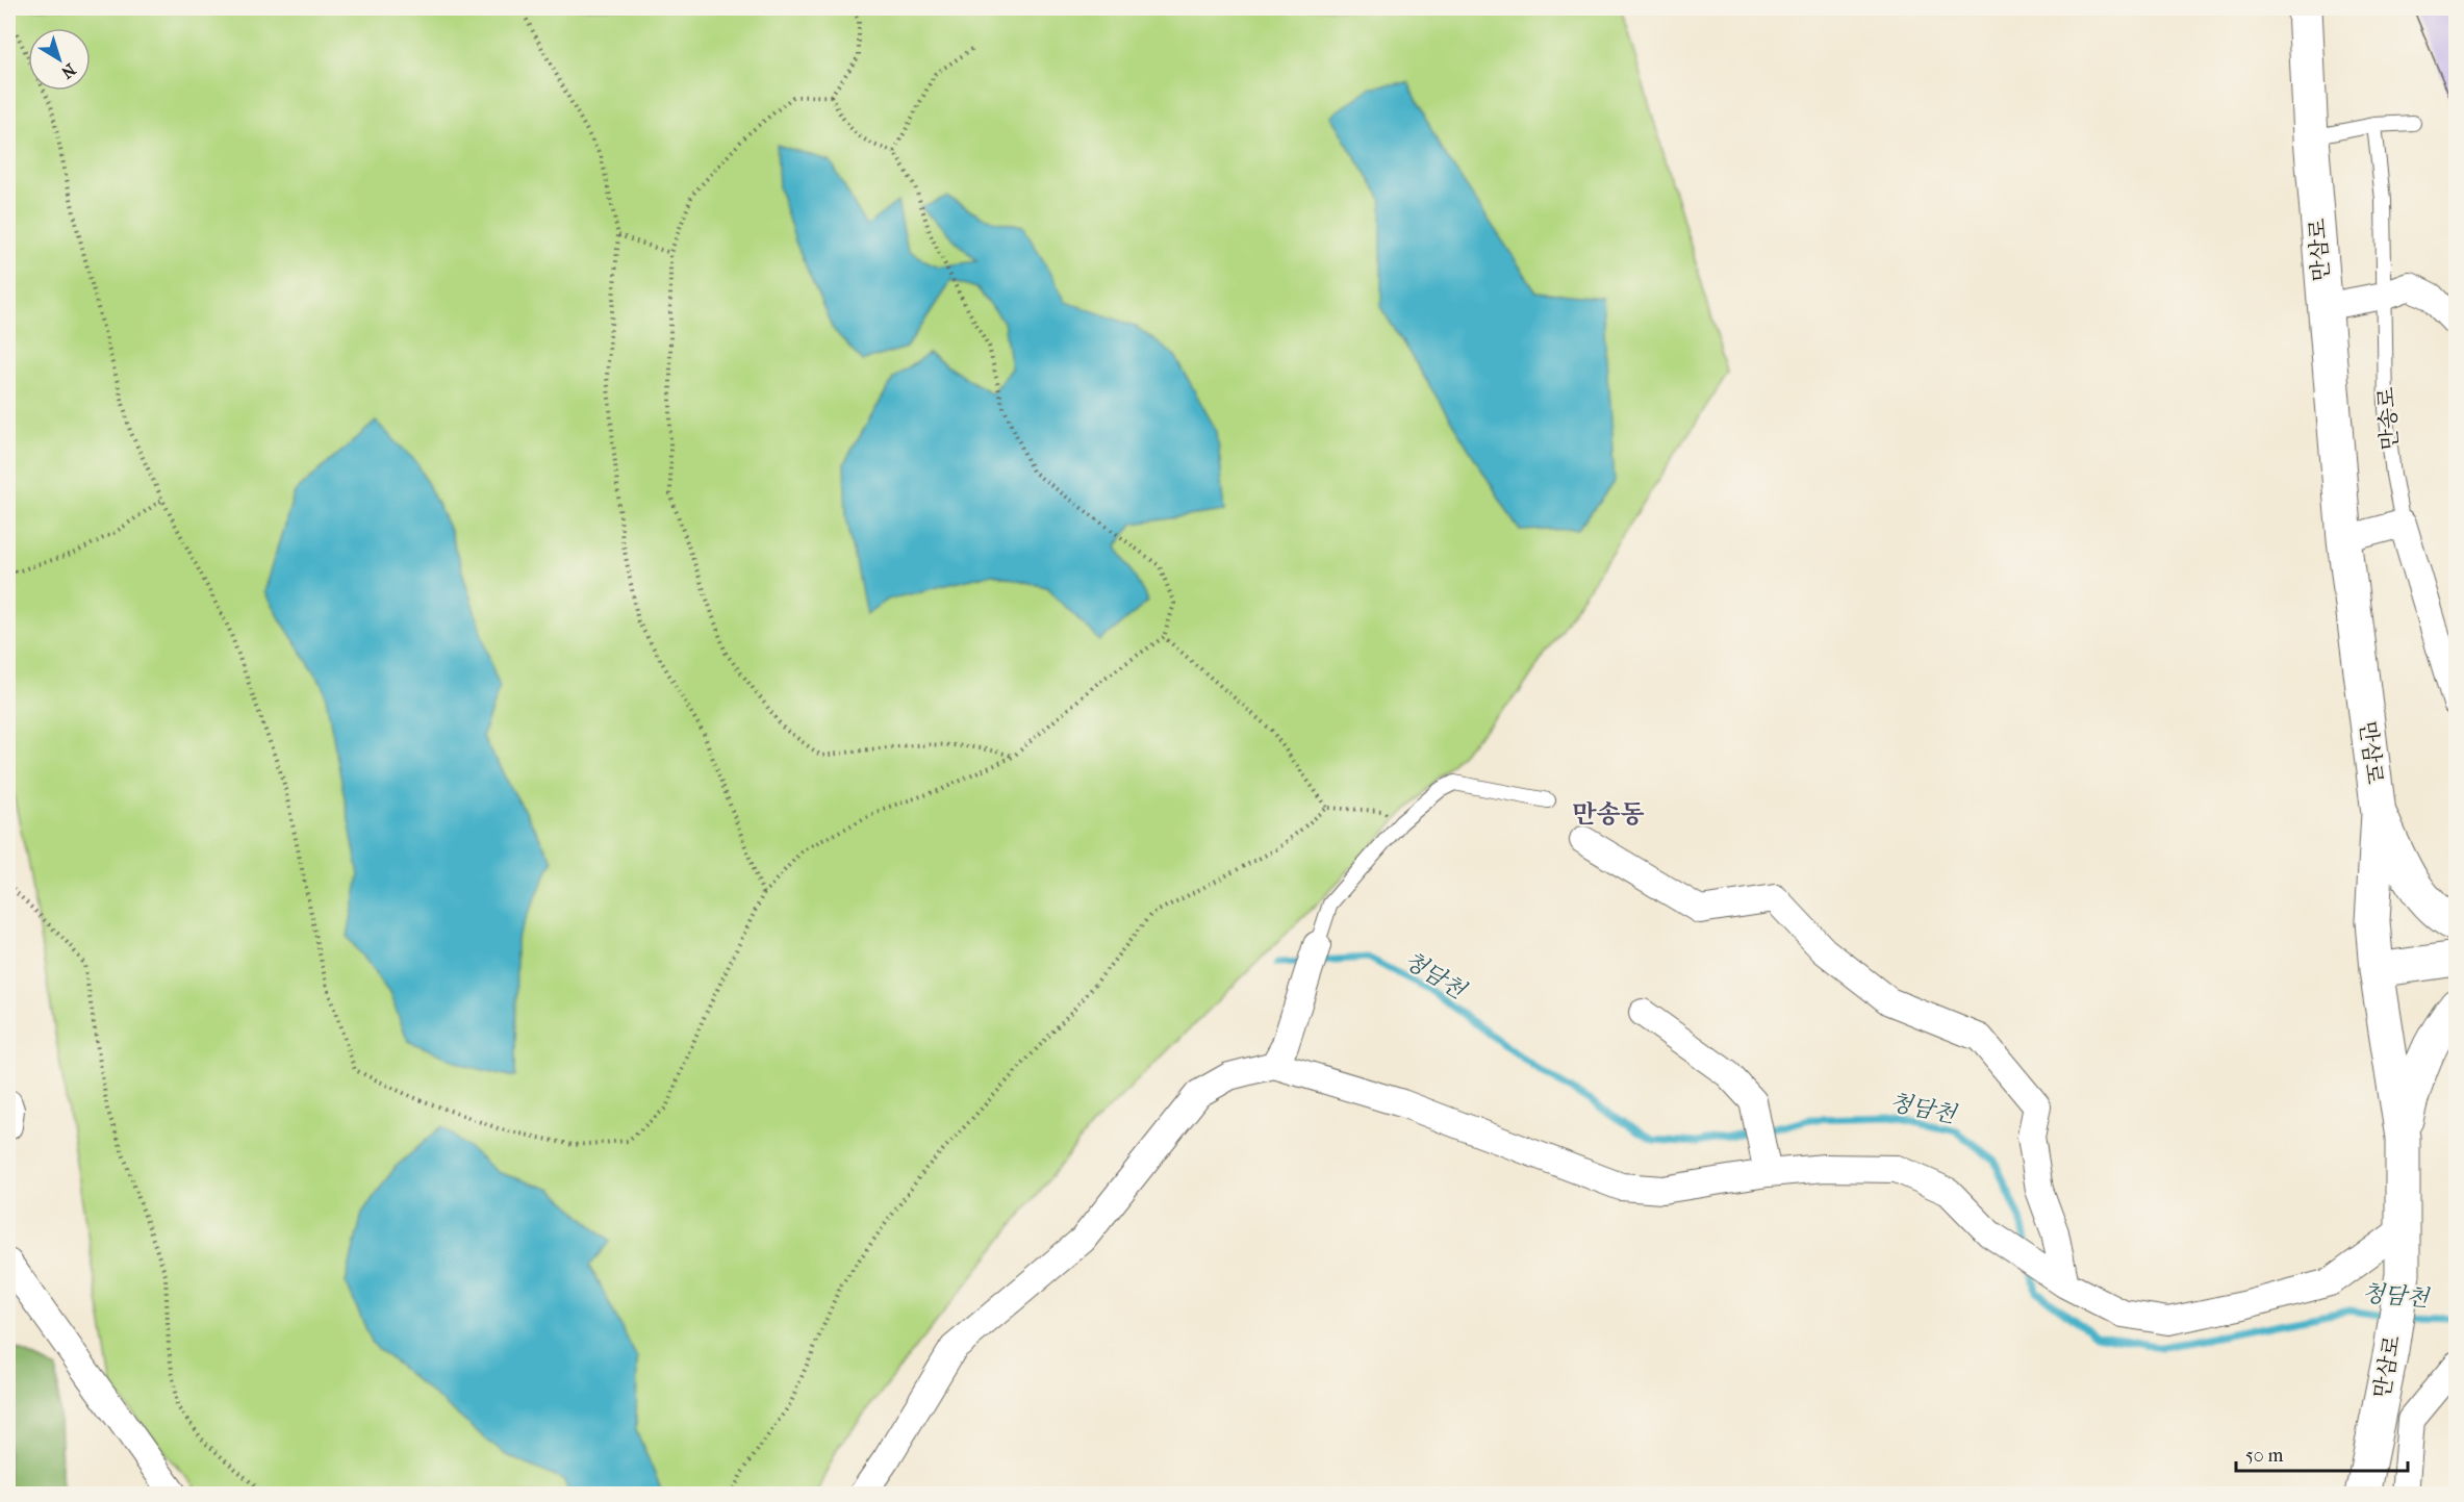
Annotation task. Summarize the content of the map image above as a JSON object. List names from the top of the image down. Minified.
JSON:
{"streets":{"street":["만삼로","만송로"]},"districts":["만송동"],"water":["청담천"],"scale_bar":"50 m","north":"bottom right"}
